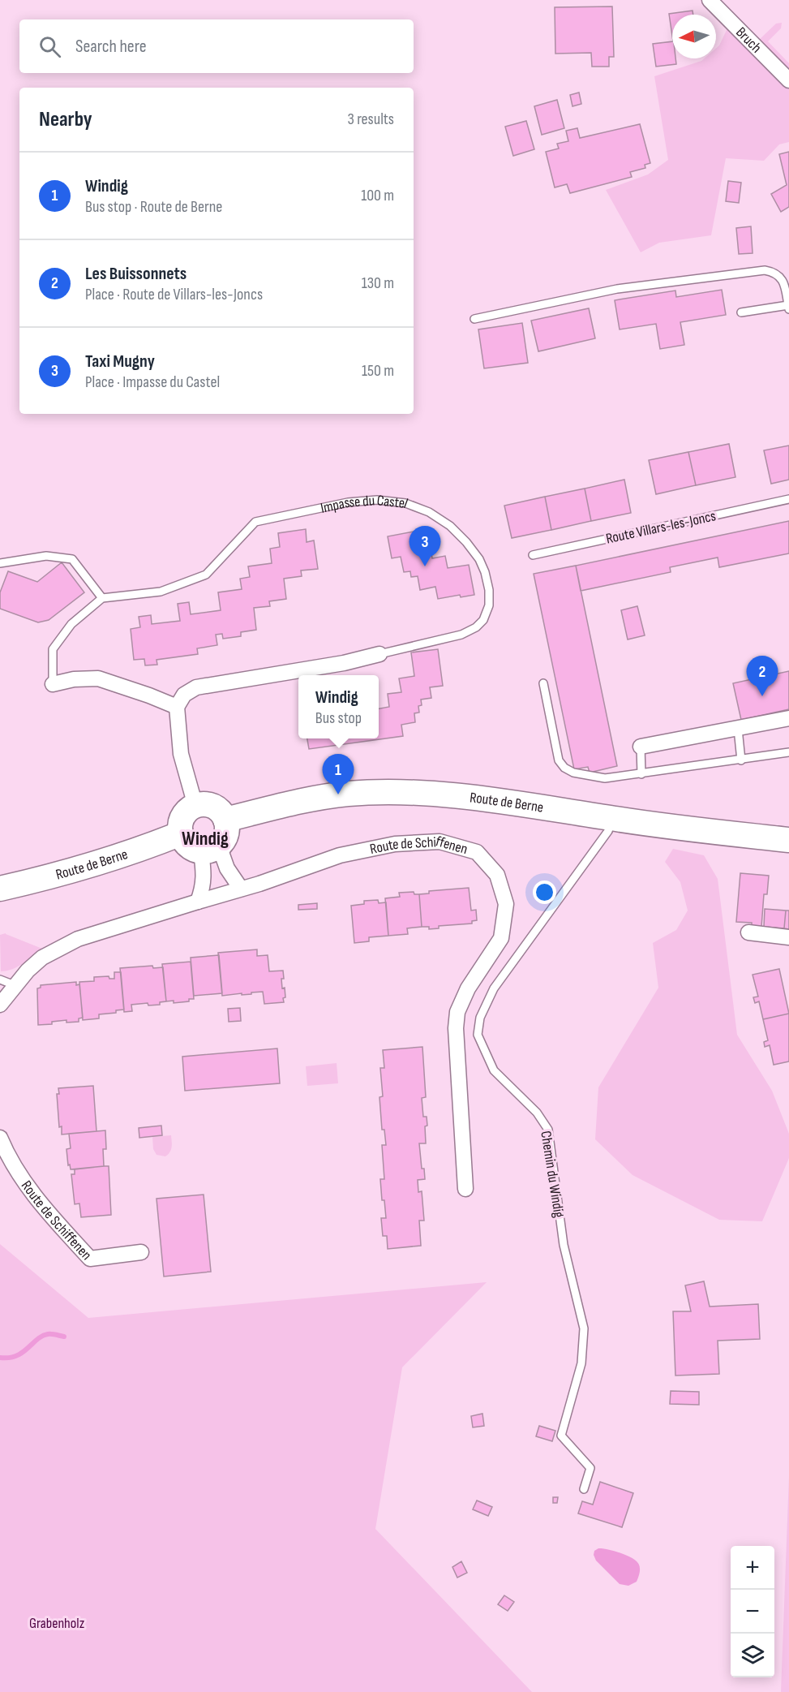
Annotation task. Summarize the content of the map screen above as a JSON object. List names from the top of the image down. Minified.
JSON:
{"streets":{"main road":["Route de Berne"],"street":["Bruch","Impasse du Castel","Route de Schiffenen"],"lane":["Route Villars-les-Joncs","Chemin du Windig"]},"crossings":[["Route de Berne","Chemin du Windig"]],"districts":["Windig"],"parks":["Grabenholz"],"north":"left","page":{"search":"Search here","heading":["Nearby","3 results"],"list":[{"mark":"1","name":"Windig","note":"Bus stop · Route de Berne","value":"100 m"},{"mark":"2","name":"Les Buissonnets","note":"Place · Route de Villars-les-Joncs","value":"130 m"},{"mark":"3","name":"Taxi Mugny","note":"Place · Impasse du Castel","value":"150 m"}],"pins":["3","2","1"],"popup":["Windig","Bus stop"],"map_buttons":["+","−"]}}
